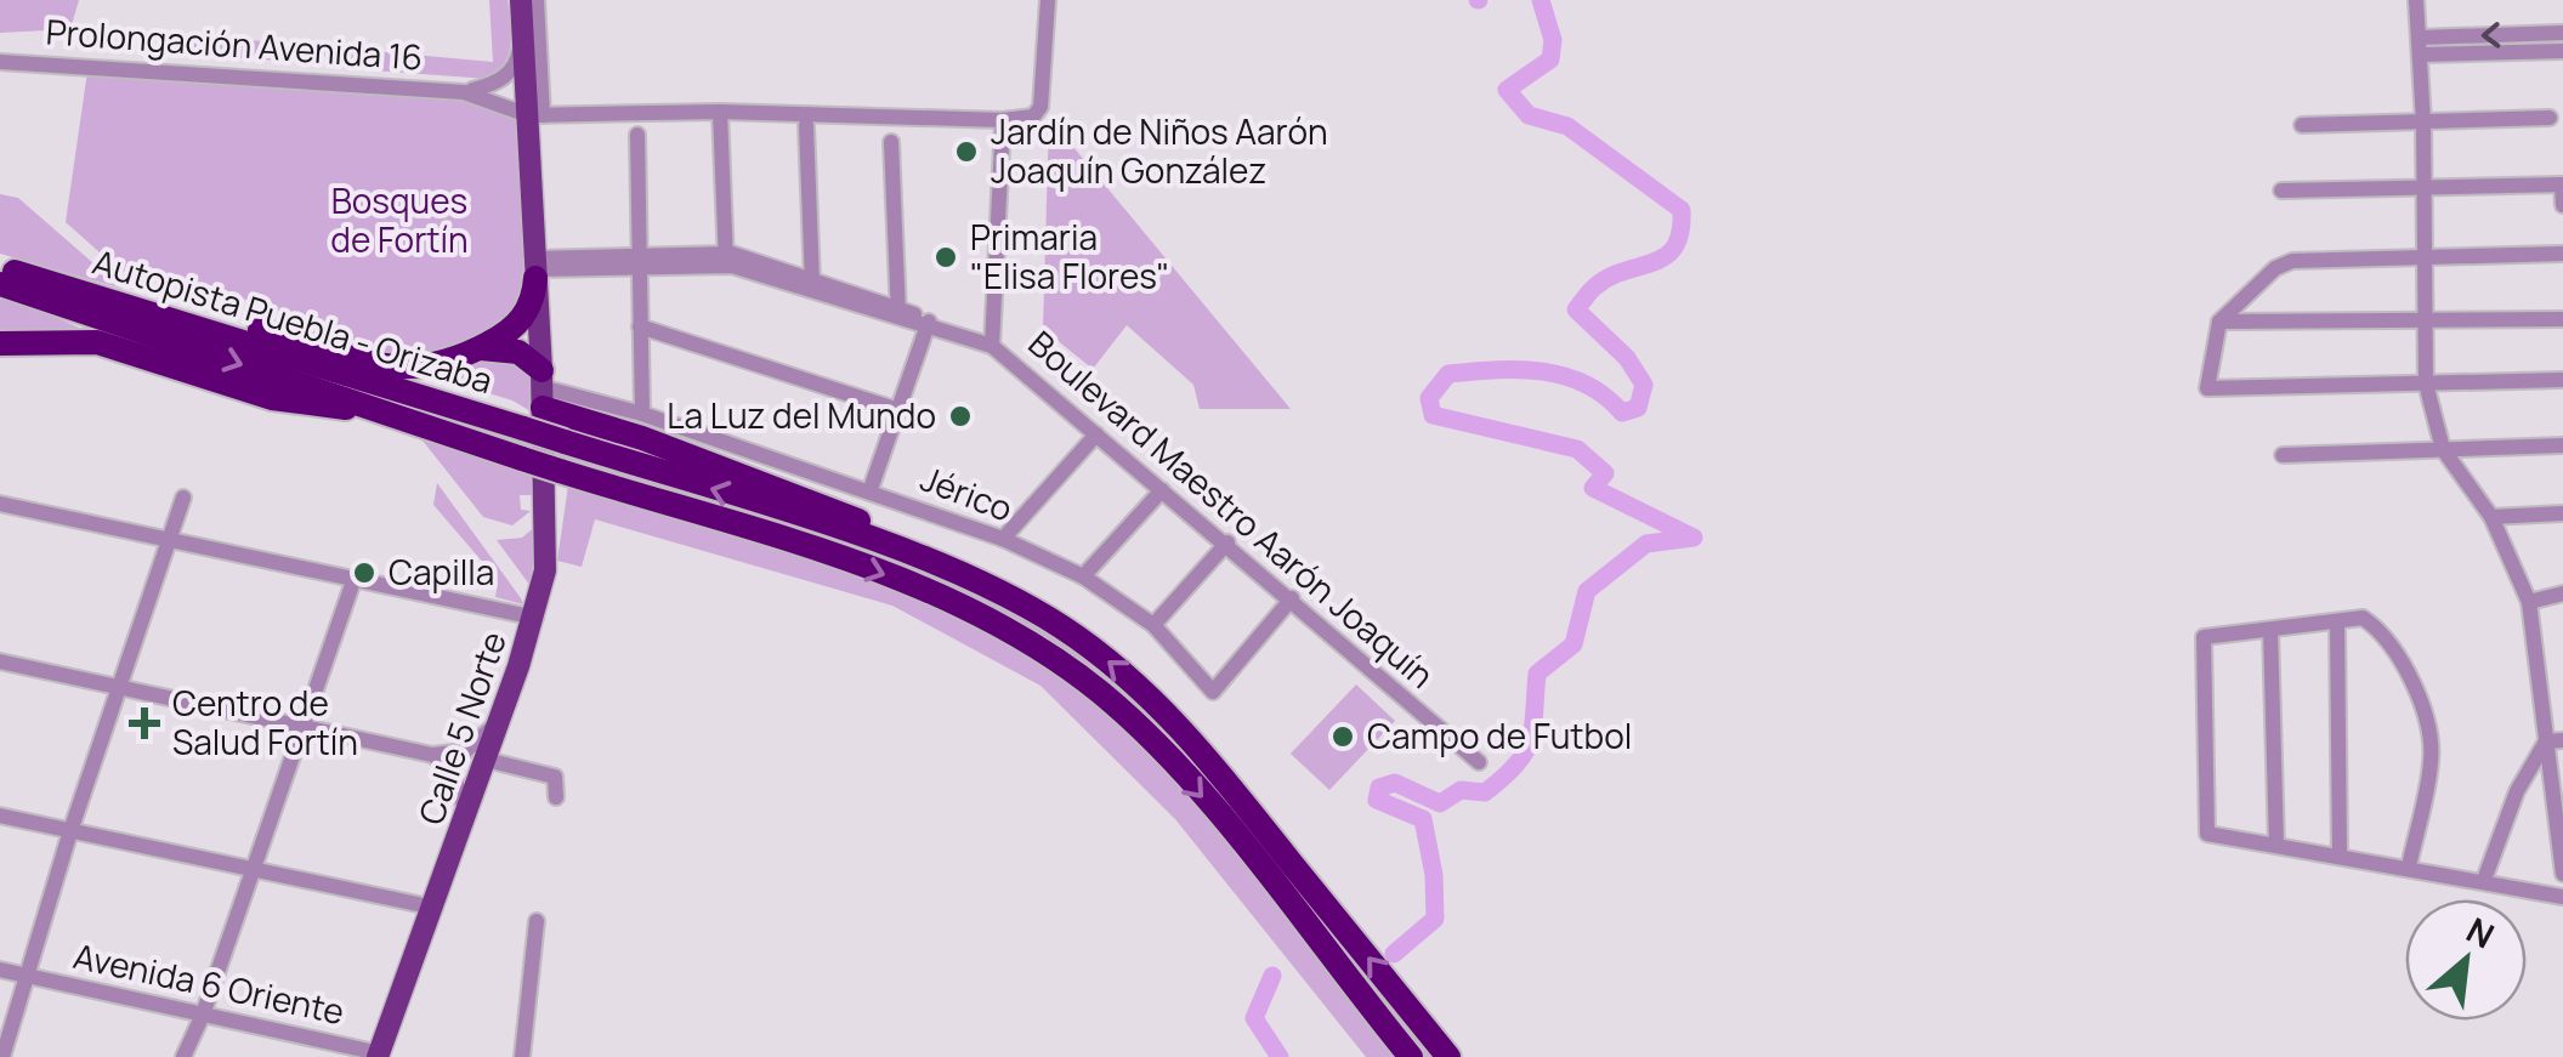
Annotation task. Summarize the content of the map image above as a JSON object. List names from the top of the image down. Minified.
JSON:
{"streets":{"highway":["Autopista Puebla - Orizaba"],"main road":["Calle 5 Norte"],"street":["Prolongación Avenida 16","Jérico","Boulevard Maestro Aarón Joaquín","Avenida 6 Oriente"]},"crossings":[["Prolongación Avenida 16","Calle 5 Norte"],["Jérico","Boulevard Maestro Aarón Joaquín"],["Jérico","Calle 5 Norte"],["Boulevard Maestro Aarón Joaquín","Calle 5 Norte"],["Calle 5 Norte","Avenida 6 Oriente"]],"parks":["Bosques de Fortín"],"places":{"other":["Jardín de Niños Aarón Joaquín González","Primaria \"Elisa Flores\"","La Luz del Mundo","Capilla","Campo de Futbol"],"health":["Centro de Salud Fortín"]},"north":"top right"}
